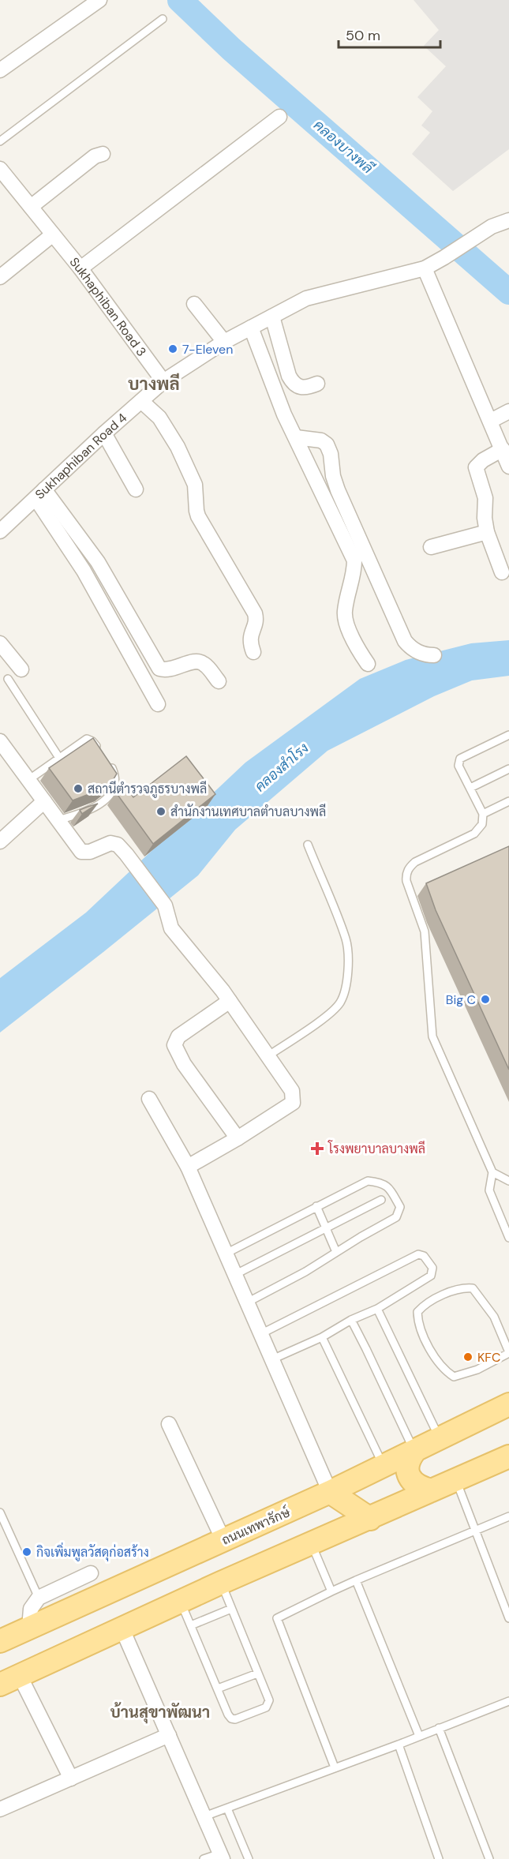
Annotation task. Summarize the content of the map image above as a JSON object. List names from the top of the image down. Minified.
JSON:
{"streets":{"main road":["ถนนเทพารักษ์"],"street":["Sukhaphiban Road 3","Sukhaphiban Road 4"]},"crossings":[["Sukhaphiban Road 3","Sukhaphiban Road 4"]],"districts":["บางพลี","บ้านสุขาพัฒนา"],"water":["คลองบางพลี","คลองสำโรง"],"places":{"other":["7-Eleven","สถานีตำรวจภูธรบางพลี","สำนักงานเทศบาลตำบลบางพลี","Big C","KFC","กิจเพิ่มพูลวัสดุก่อสร้าง"],"health":["โรงพยาบาลบางพลี"]},"scale_bar":"50 m"}
